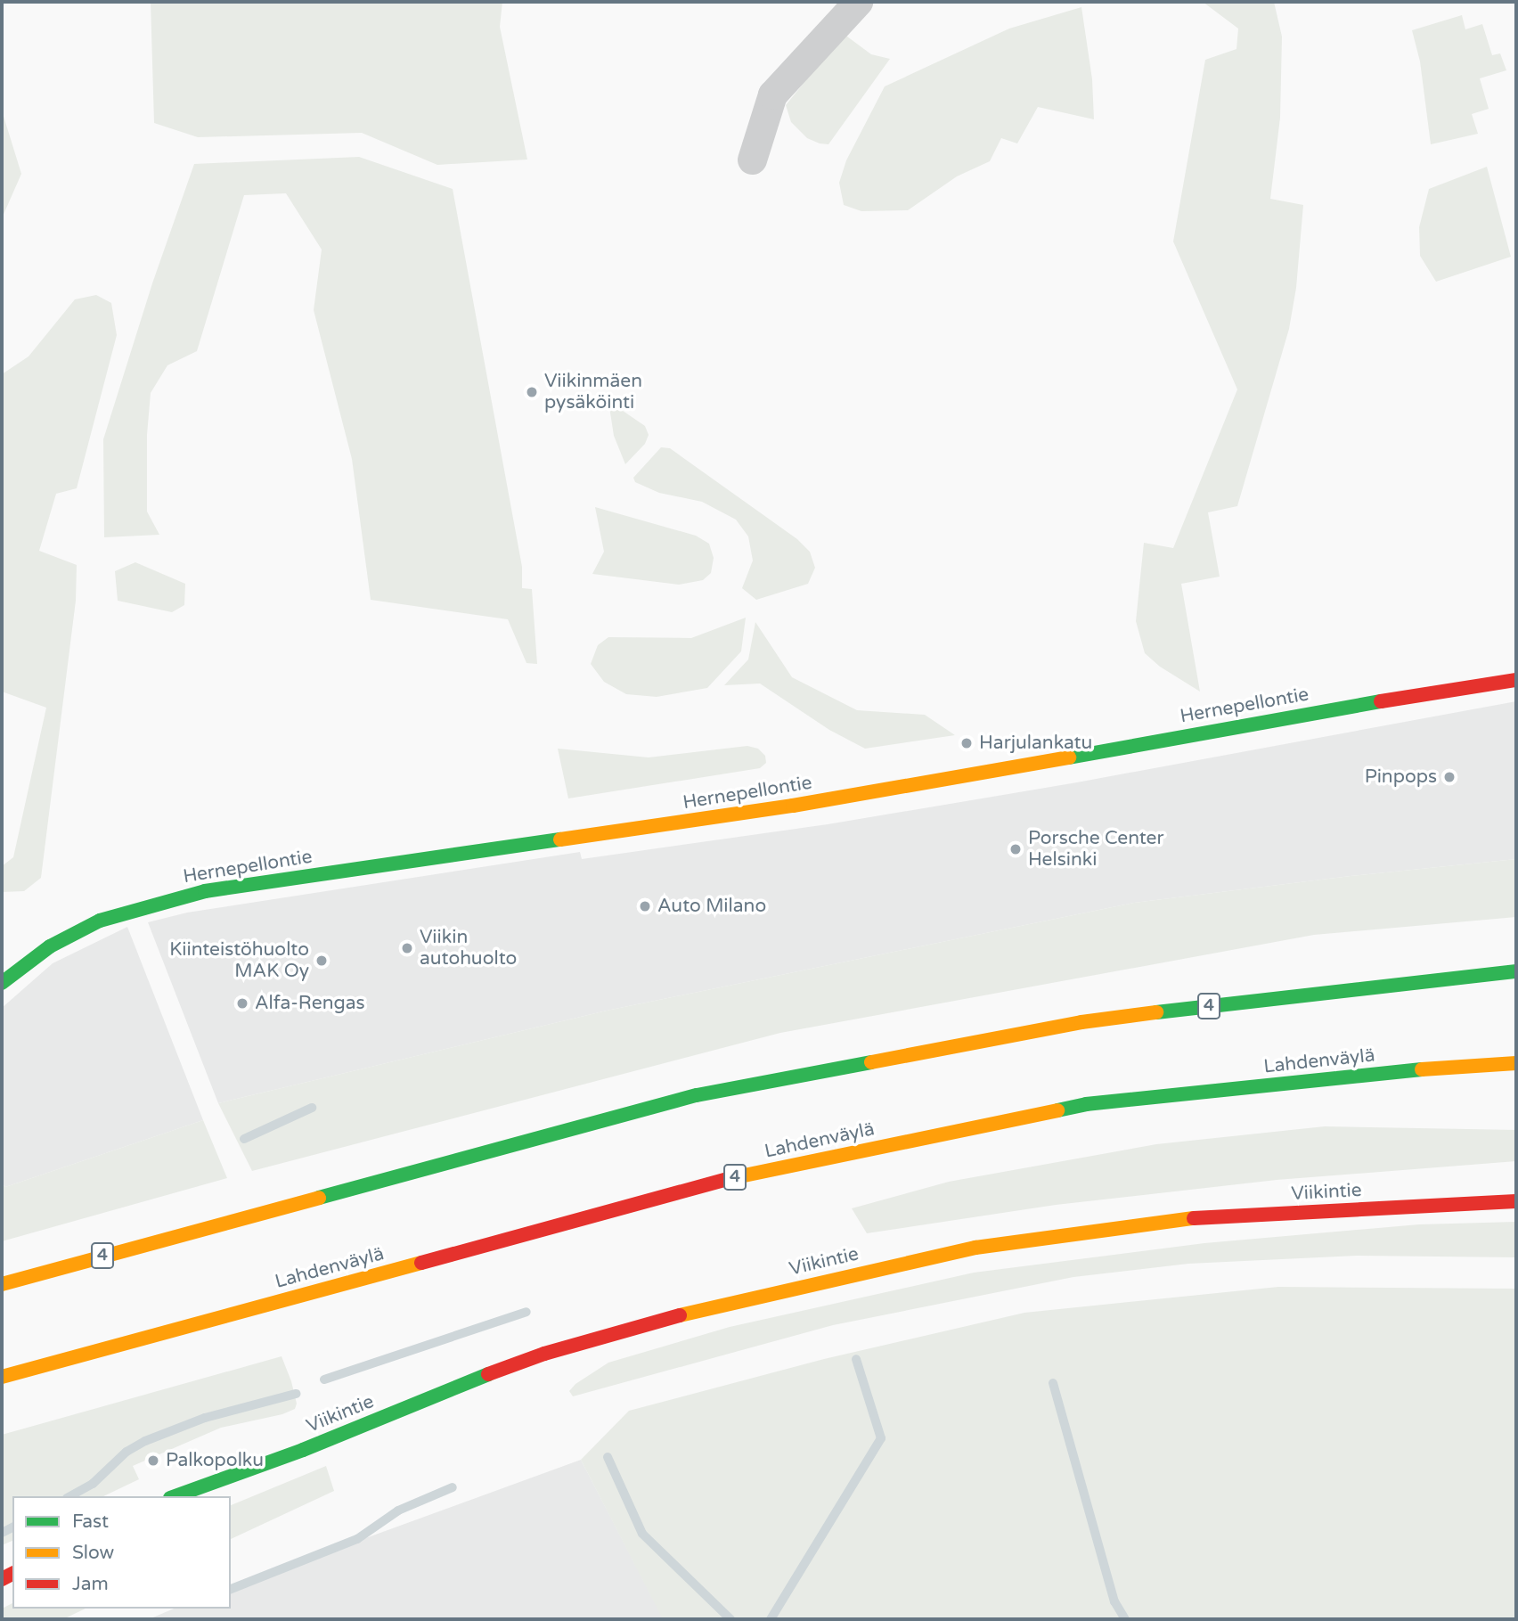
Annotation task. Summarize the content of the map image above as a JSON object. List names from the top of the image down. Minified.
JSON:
{"streets":{"main road":["Hernepellontie","4","Lahdenväylä","Viikintie"]},"places":["Viikinmäen pysäköinti","Harjulankatu","Pinpops","Porsche Center Helsinki","Auto Milano","Viikin autohuolto","Kiinteistöhuolto MAK Oy","Alfa-Rengas","Palkopolku"],"legend":["Fast","Slow","Jam"]}
